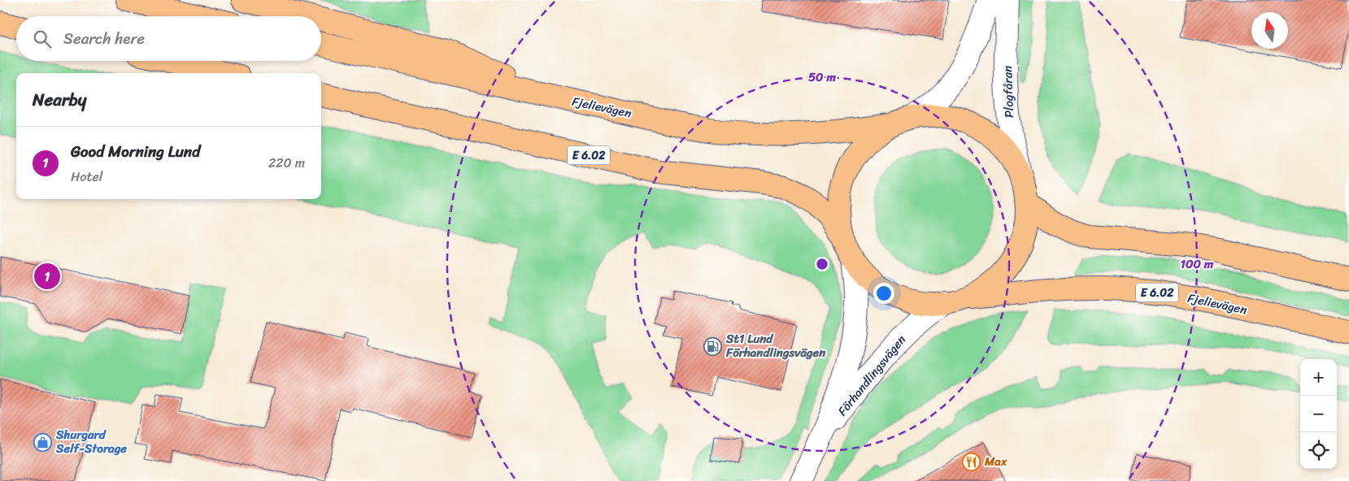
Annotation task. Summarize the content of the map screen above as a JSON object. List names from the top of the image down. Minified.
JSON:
{"streets":{"main road":["Fjelievägen","E 6.02"],"street":["Plogfåran","Förhandlingsvägen"]},"crossings":[["Plogfåran","Fjelievägen"],["Fjelievägen","Förhandlingsvägen"]],"places":{"fuel station":["St1 Lund Förhandlingsvägen"],"shop":["Shurgard Self-Storage"],"restaurant":["Max"]},"north":"top","page":{"search":"Search here","heading":"Nearby","list":[{"mark":"1","name":"Good Morning Lund","note":"Hotel","value":"220 m"}],"pins":"1","map_buttons":["+","−"]},"rings":["50 m","100 m"]}
